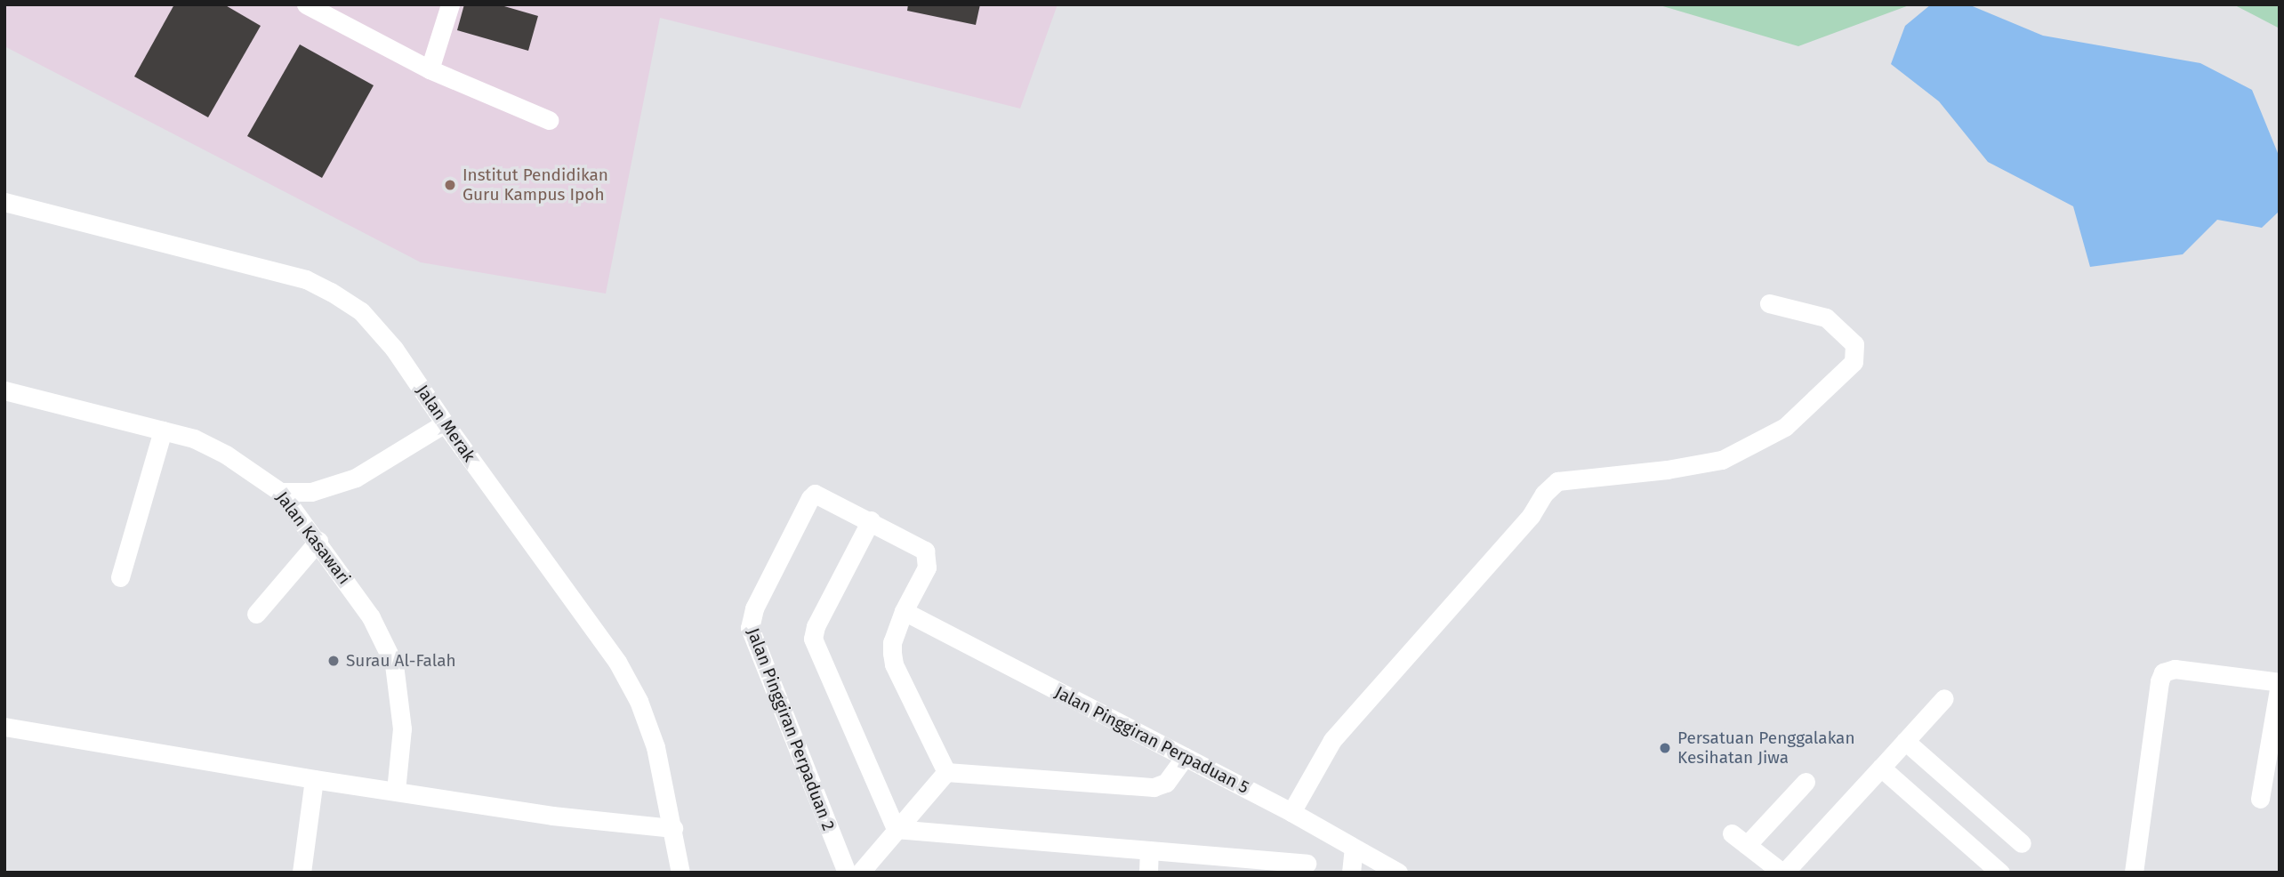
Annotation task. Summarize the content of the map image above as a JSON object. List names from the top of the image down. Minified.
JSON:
{"streets":{"street":["Jalan Merak","Jalan Kasawari","Jalan Pinggiran Perpaduan 2","Jalan Pinggiran Perpaduan 5"]},"crossings":[["Jalan Pinggiran Perpaduan 2","Jalan Pinggiran Perpaduan 5"]],"places":["Institut Pendidikan Guru Kampus Ipoh","Surau Al-Falah","Persatuan Penggalakan Kesihatan Jiwa"]}
